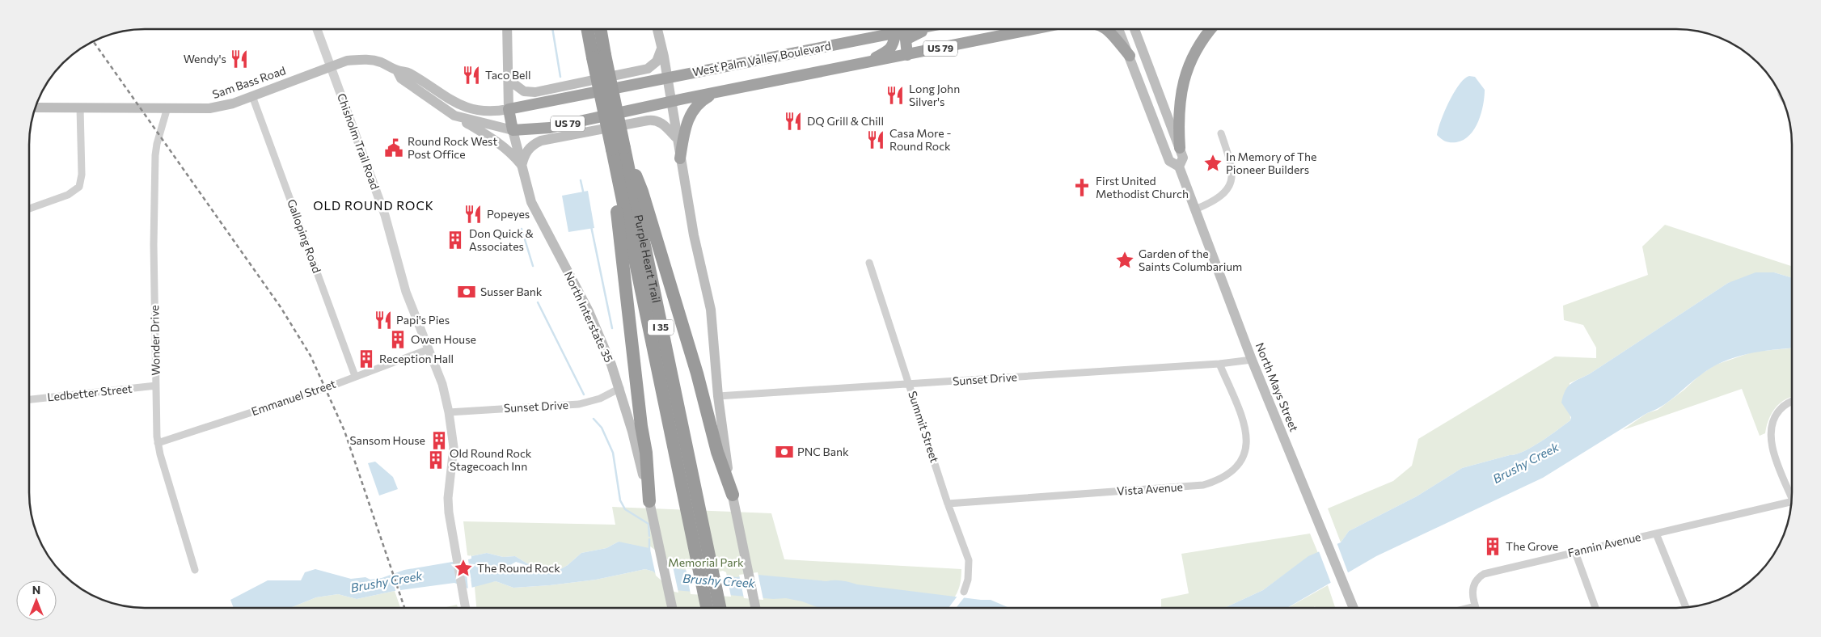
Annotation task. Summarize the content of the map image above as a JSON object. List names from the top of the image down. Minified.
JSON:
{"streets":{"highway":["US 79","West Palm Valley Boulevard","Purple Heart Trail","North Interstate 35","I 35"],"main road":["Sam Bass Road","North Mays Street"],"street":["Chisholm Trail Road","Galloping Road","Wonder Drive","Sunset Drive","Ledbetter Street","Emmanuel Street","Summit Street","Vista Avenue","Fannin Avenue"]},"crossings":[["US 79","West Palm Valley Boulevard"],["US 79","Sam Bass Road"],["US 79","North Interstate 35"],["West Palm Valley Boulevard","Sam Bass Road"],["West Palm Valley Boulevard","North Interstate 35"],["West Palm Valley Boulevard","North Mays Street"],["Sam Bass Road","Chisholm Trail Road"],["Sam Bass Road","Galloping Road"],["Sam Bass Road","North Interstate 35"],["Sam Bass Road","Wonder Drive"],["Chisholm Trail Road","Sunset Drive"],["Chisholm Trail Road","Emmanuel Street"],["Galloping Road","Emmanuel Street"],["North Interstate 35","Sunset Drive"],["Wonder Drive","Ledbetter Street"],["Wonder Drive","Emmanuel Street"],["Sunset Drive","North Mays Street"],["Sunset Drive","Summit Street"],["Sunset Drive","Vista Avenue"],["Summit Street","Vista Avenue"]],"districts":["OLD ROUND ROCK"],"water":["Brushy Creek"],"parks":["Memorial Park"],"places":{"restaurant":["Wendy's","Taco Bell","Long John Silver's","DQ Grill & Chill","Casa More - Round Rock","Popeyes","Papi's Pies"],"public building":["Round Rock West Post Office"],"place":["In Memory of The Pioneer Builders","Garden of the Saints Columbarium","The Round Rock"],"church":["First United Methodist Church"],"building":["Don Quick & Associates","Owen House","Reception Hall","Sansom House","Old Round Rock Stagecoach Inn","The Grove"],"bank":["Susser Bank","PNC Bank"]},"north":"top"}
